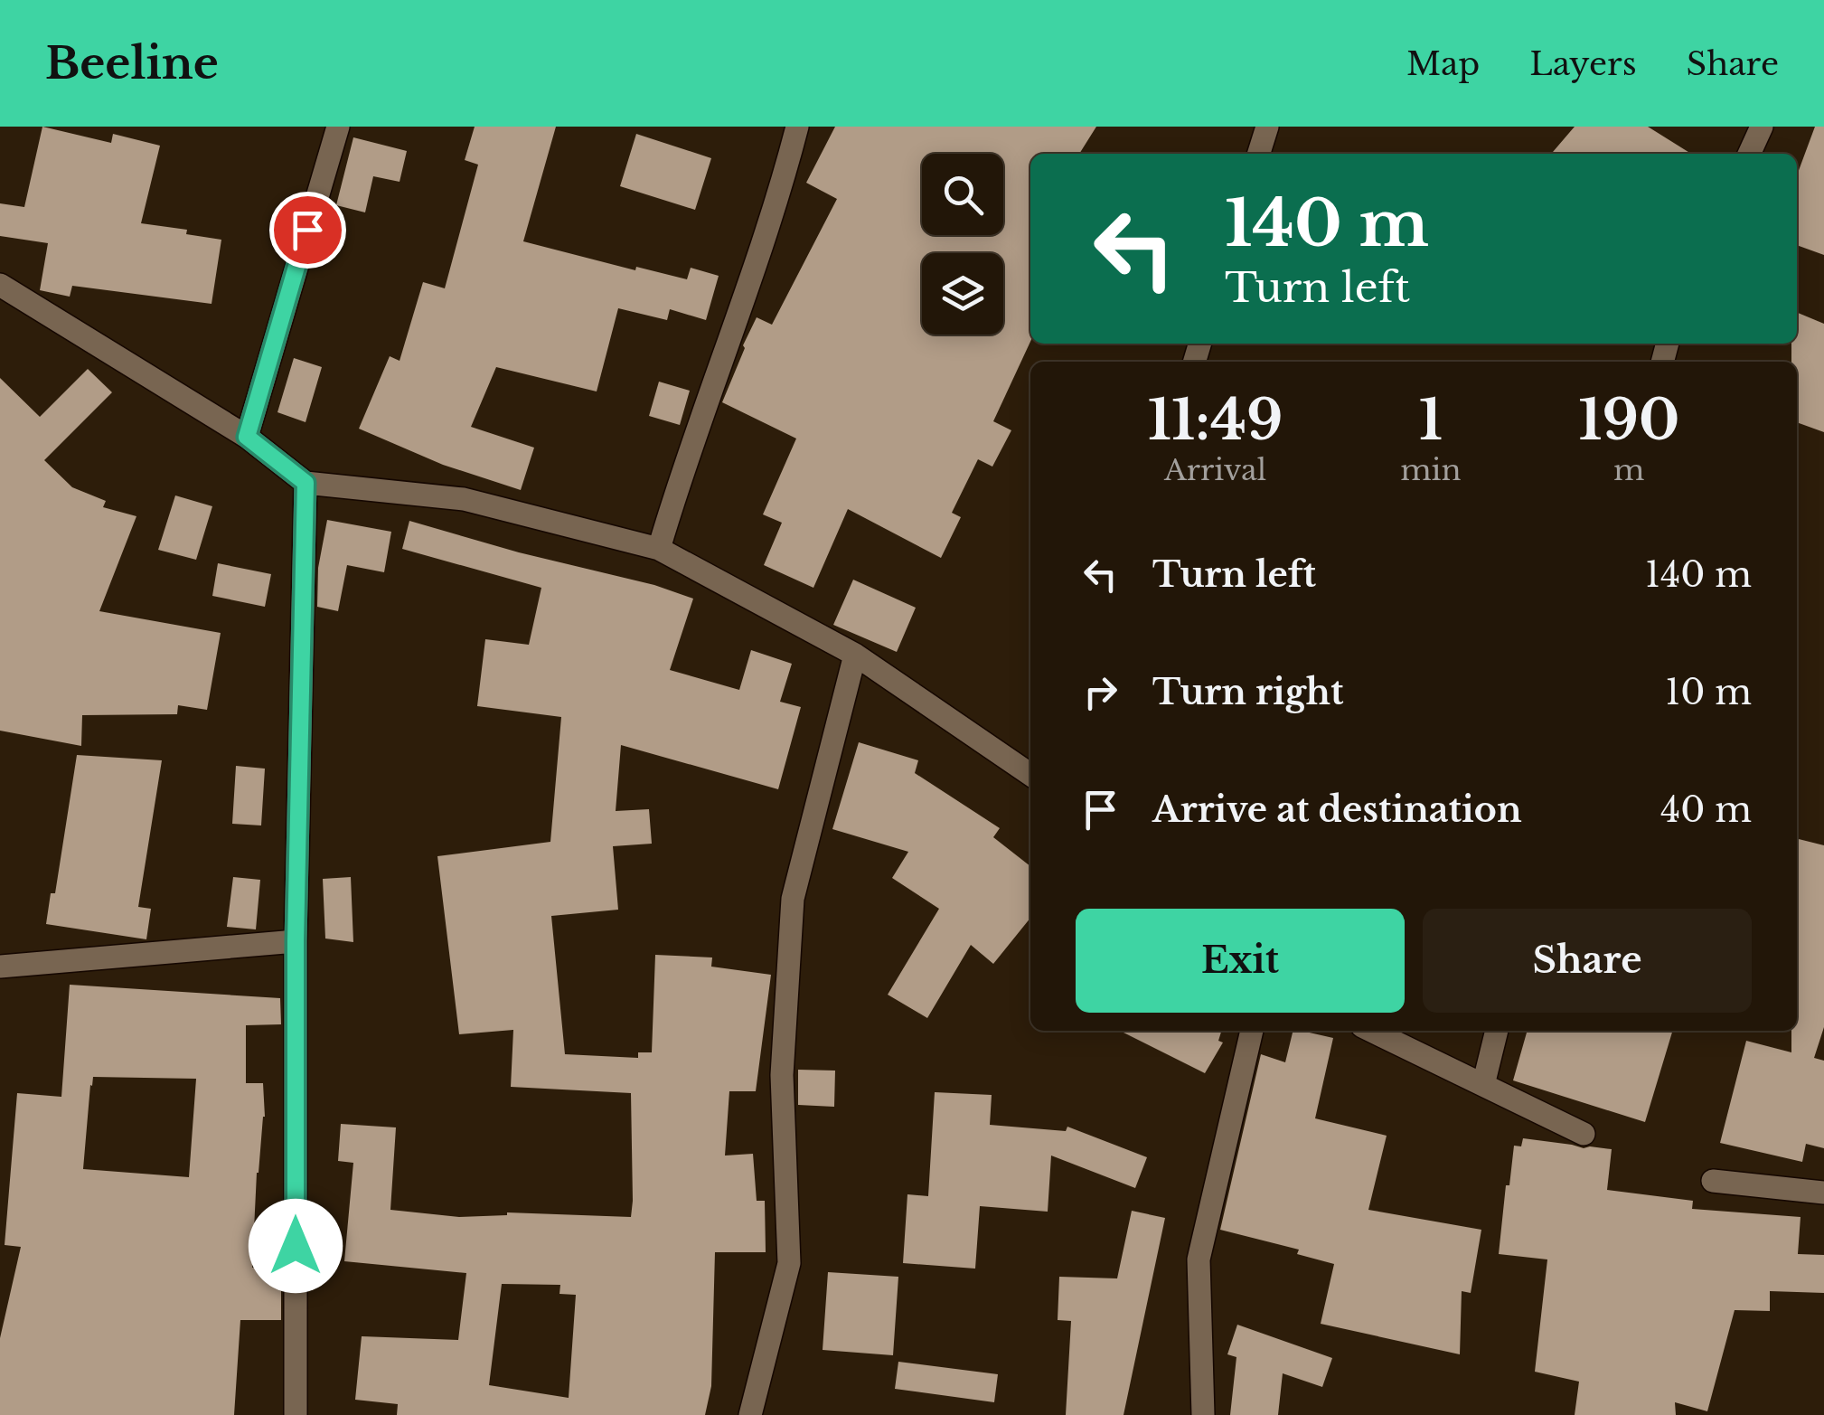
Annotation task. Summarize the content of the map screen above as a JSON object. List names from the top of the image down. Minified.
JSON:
{"page":{"header":"Beeline","nav":["Map","Layers","Share"],"turn":["140 m","Turn left"],"eta":["11:49","Arrival","1","min","190","m"],"list":[{"name":"Turn left","value":"140 m"},{"name":"Turn right","value":"10 m"},{"name":"Arrive at destination","value":"40 m"}],"buttons":["Exit","Share"]}}
